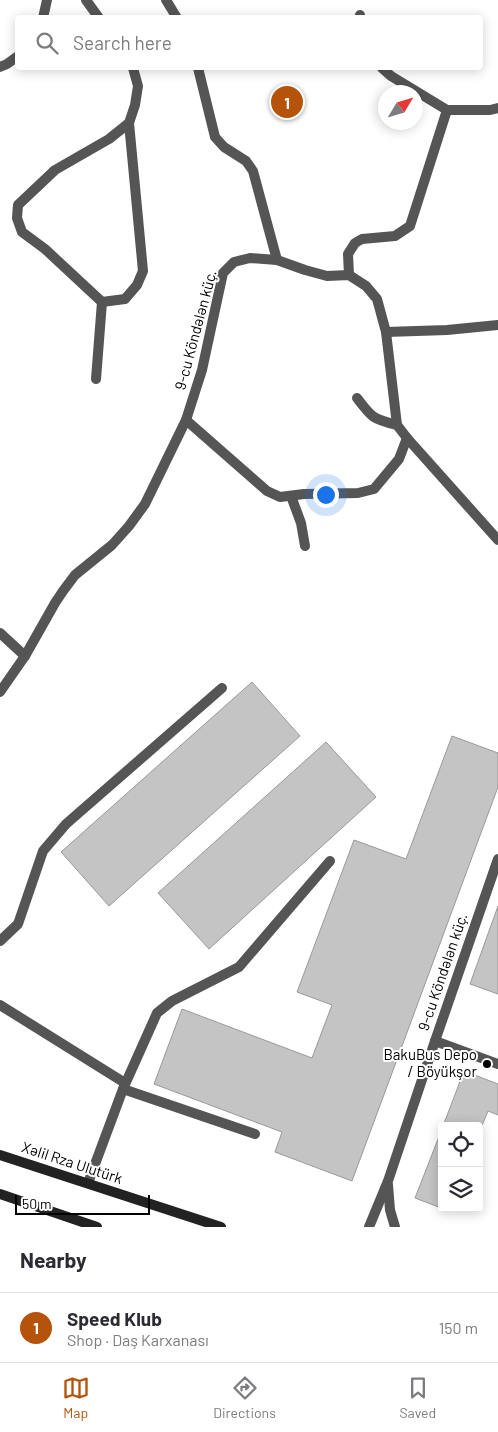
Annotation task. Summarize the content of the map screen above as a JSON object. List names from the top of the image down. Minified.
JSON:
{"streets":{"main road":["Xəlil Rza Ulutürk"],"street":["9-cu Köndələn küç."]},"places":["BakuBus Depo / Böyükşor"],"scale_bar":"50 m","north":"top right","page":{"search":"Search here","pins":"1","scale":"50 m","heading":"Nearby","list":[{"mark":"1","name":"Speed Klub","note":"Shop · Daş Karxanası","value":"150 m"}],"nav":["Map","Directions","Saved"]}}
